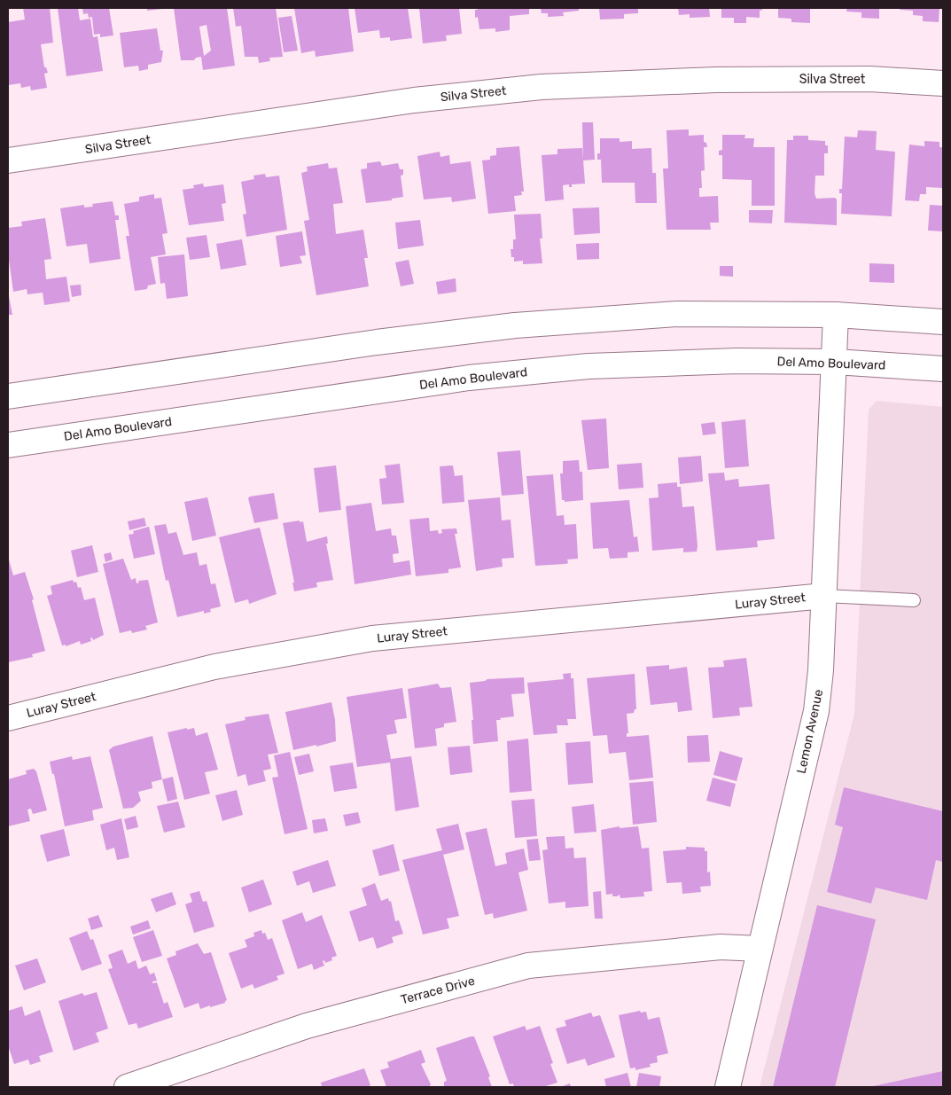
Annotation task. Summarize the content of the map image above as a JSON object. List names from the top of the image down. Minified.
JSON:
{"streets":{"street":["Silva Street","Del Amo Boulevard","Luray Street","Lemon Avenue","Terrace Drive"]},"crossings":[["Del Amo Boulevard","Lemon Avenue"],["Luray Street","Lemon Avenue"],["Lemon Avenue","Terrace Drive"]]}
